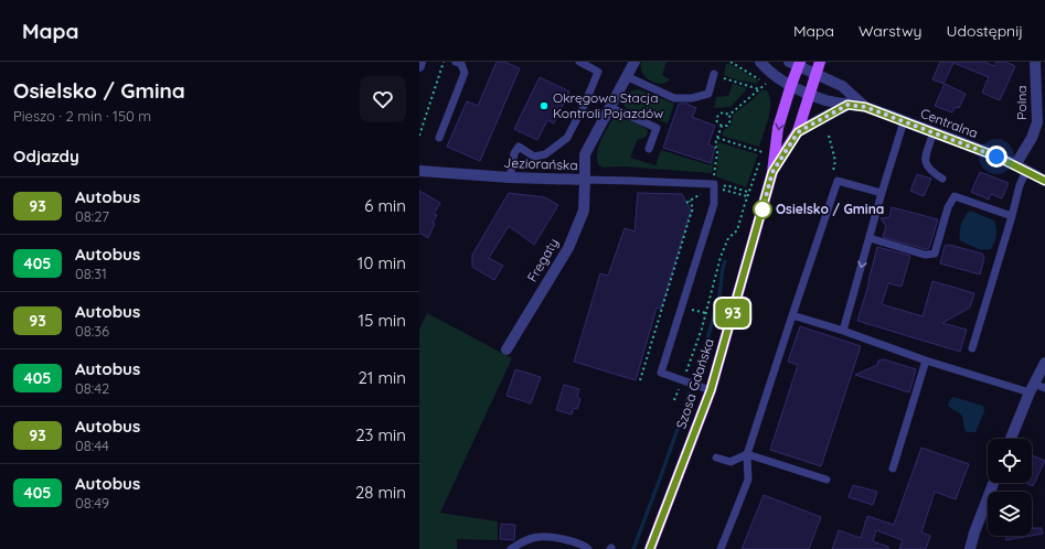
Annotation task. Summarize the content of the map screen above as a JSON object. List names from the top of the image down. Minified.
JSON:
{"streets":{"main road":["Szosa Gdańska"],"street":["Polna","Centralna","Jeziorańska","Fregaty"]},"crossings":[["Polna","Centralna"],["Centralna","Szosa Gdańska"],["Jeziorańska","Fregaty"]],"places":["Okręgowa Stacja Kontroli Pojazdów","Osielsko / Gmina"],"lines":["bus line 93"],"page":{"header":"Mapa","nav":["Mapa","Warstwy","Udostępnij"],"heading":[["Osielsko / Gmina","Pieszo · 2 min · 150 m"],"Odjazdy"],"on_map":"93","list":[{"mark":"93","name":"Autobus","note":"08:27","value":"6 min"},{"mark":"405","name":"Autobus","note":"08:31","value":"10 min"},{"mark":"93","name":"Autobus","note":"08:36","value":"15 min"},{"mark":"405","name":"Autobus","note":"08:42","value":"21 min"},{"mark":"93","name":"Autobus","note":"08:44","value":"23 min"},{"mark":"405","name":"Autobus","note":"08:49","value":"28 min"}]}}
